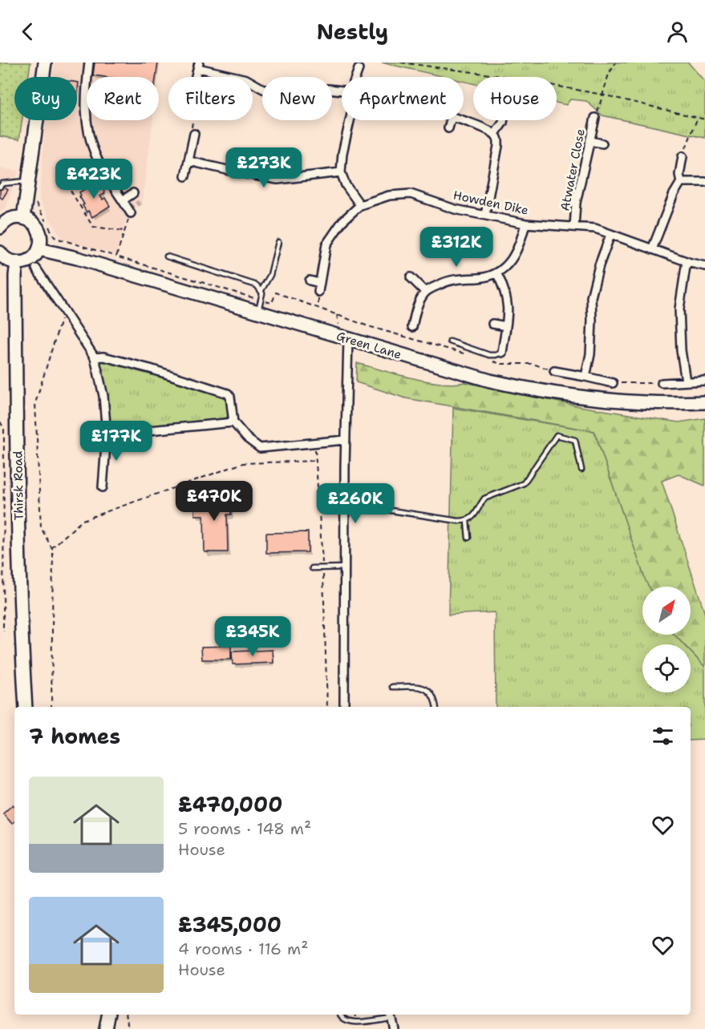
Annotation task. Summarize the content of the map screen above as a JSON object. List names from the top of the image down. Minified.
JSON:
{"streets":{"main road":["Green Lane","Thirsk Road"],"street":["Atwater Close","Howden Dike"]},"crossings":[["Atwater Close","Howden Dike"]],"north":"top right","page":{"header":"Nestly","chip":["Buy","Rent","Filters","New","Apartment","House"],"price":["£273K","£423K","£312K","£177K","£470K","£260K","£345K"],"heading":"7 homes","list":[{"name":"£470,000","note":"5 rooms · 148 m² · House"},{"name":"£345,000","note":"4 rooms · 116 m² · House"}]}}
